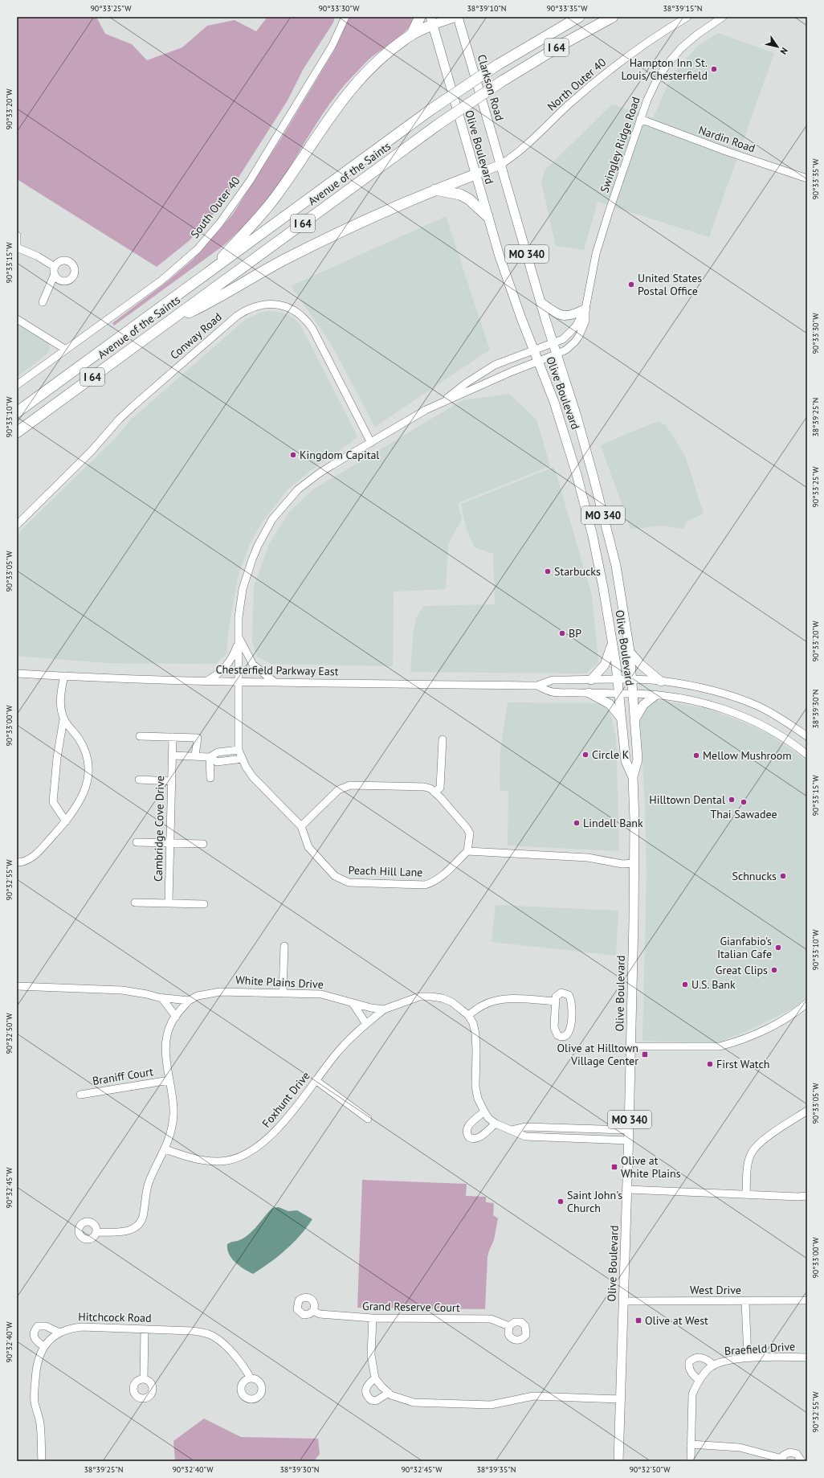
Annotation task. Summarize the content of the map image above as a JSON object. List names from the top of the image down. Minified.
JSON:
{"streets":{"highway":["I 64","Avenue of the Saints"],"main road":["Clarkson Road","Olive Boulevard","MO 340"],"street":["North Outer 40","Nardin Road","Swingley Ridge Road","South Outer 40","Conway Road","Chesterfield Parkway East","Cambridge Cove Drive","Peach Hill Lane","White Plains Drive","Braniff Court","Foxhunt Drive","West Drive","Grand Reserve Court","Hitchcock Road","Braefield Drive"]},"crossings":[["North Outer 40","Clarkson Road"],["North Outer 40","Olive Boulevard"],["Clarkson Road","Olive Boulevard"],["Nardin Road","Swingley Ridge Road"],["Swingley Ridge Road","Olive Boulevard"],["Swingley Ridge Road","Conway Road"],["Swingley Ridge Road","Chesterfield Parkway East"],["Swingley Ridge Road","Peach Hill Lane"],["Olive Boulevard","Chesterfield Parkway East"],["Olive Boulevard","West Drive"],["Chesterfield Parkway East","Peach Hill Lane"],["White Plains Drive","Foxhunt Drive"]],"places":{"other":["Hampton Inn St. Louis/Chesterfield","United States Postal Office","Kingdom Capital","Starbucks","BP","Circle K","Mellow Mushroom","Hilltown Dental","Thai Sawadee","Lindell Bank","Schnucks","Gianfabio's Italian Cafe","Great Clips","U.S. Bank","First Watch","Saint John's Church"],"transit":["Olive at Hilltown Village Center","Olive at White Plains","Olive at West"]},"north":"bottom right","coordinates":["90°33'25\"W","90°33'30\"W","38°39'10\"N","90°33'35\"W","38°39'15\"N","90°33'20\"W","90°33'15\"W","90°33'10\"W","38°39'25\"N","90°33'05\"W","38°39'30\"N","90°33'00\"W","90°32'55\"W","90°32'50\"W","90°32'45\"W","90°32'40\"W","38°39'35\"N"]}
